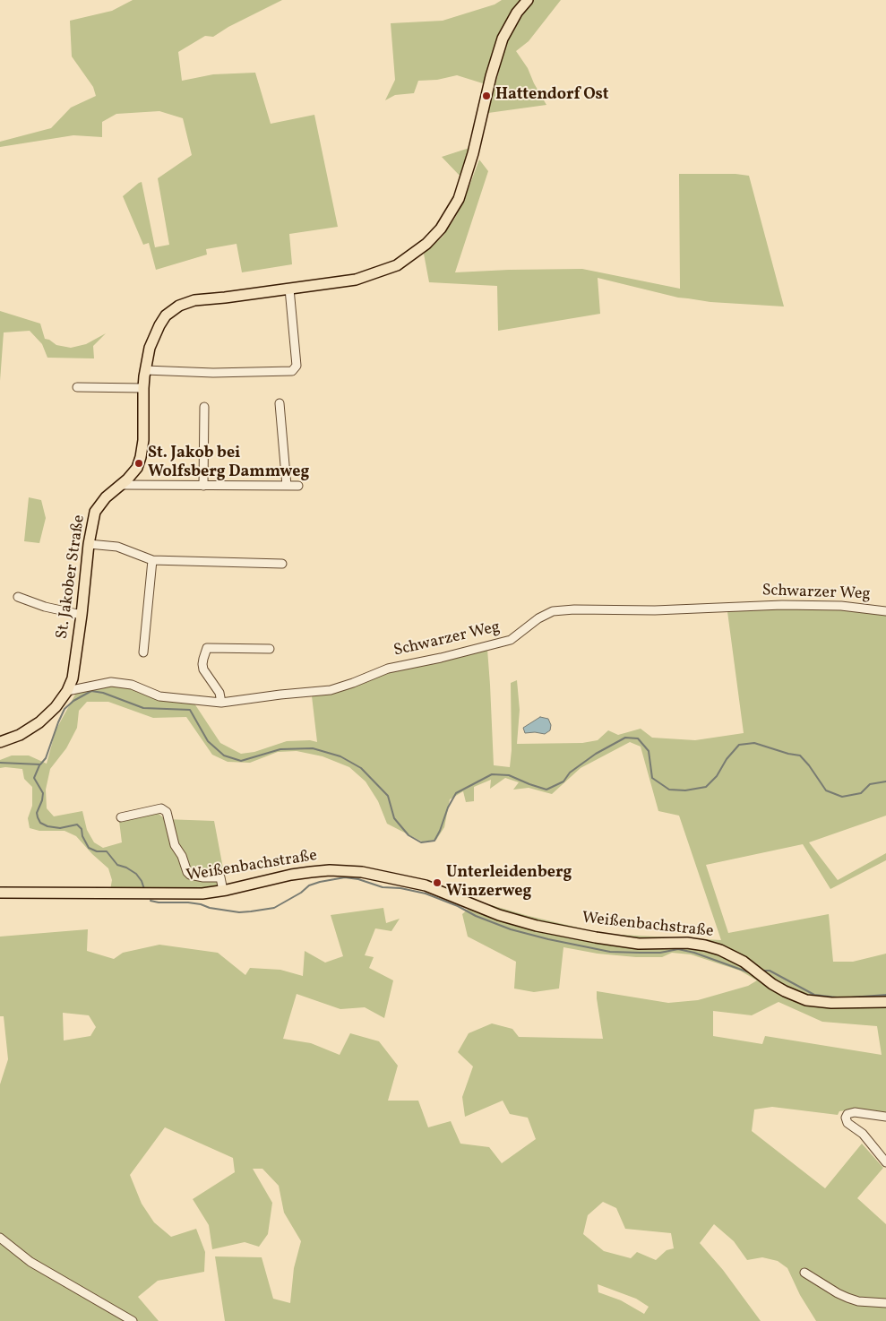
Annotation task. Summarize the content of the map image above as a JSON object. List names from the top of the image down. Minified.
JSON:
{"streets":{"main road":["St. Jakober Straße","Weißenbachstraße"],"street":["Schwarzer Weg"]},"crossings":[["St. Jakober Straße","Schwarzer Weg"]],"places":["Hattendorf Ost","St. Jakob bei Wolfsberg Dammweg","Unterleidenberg Winzerweg"]}
